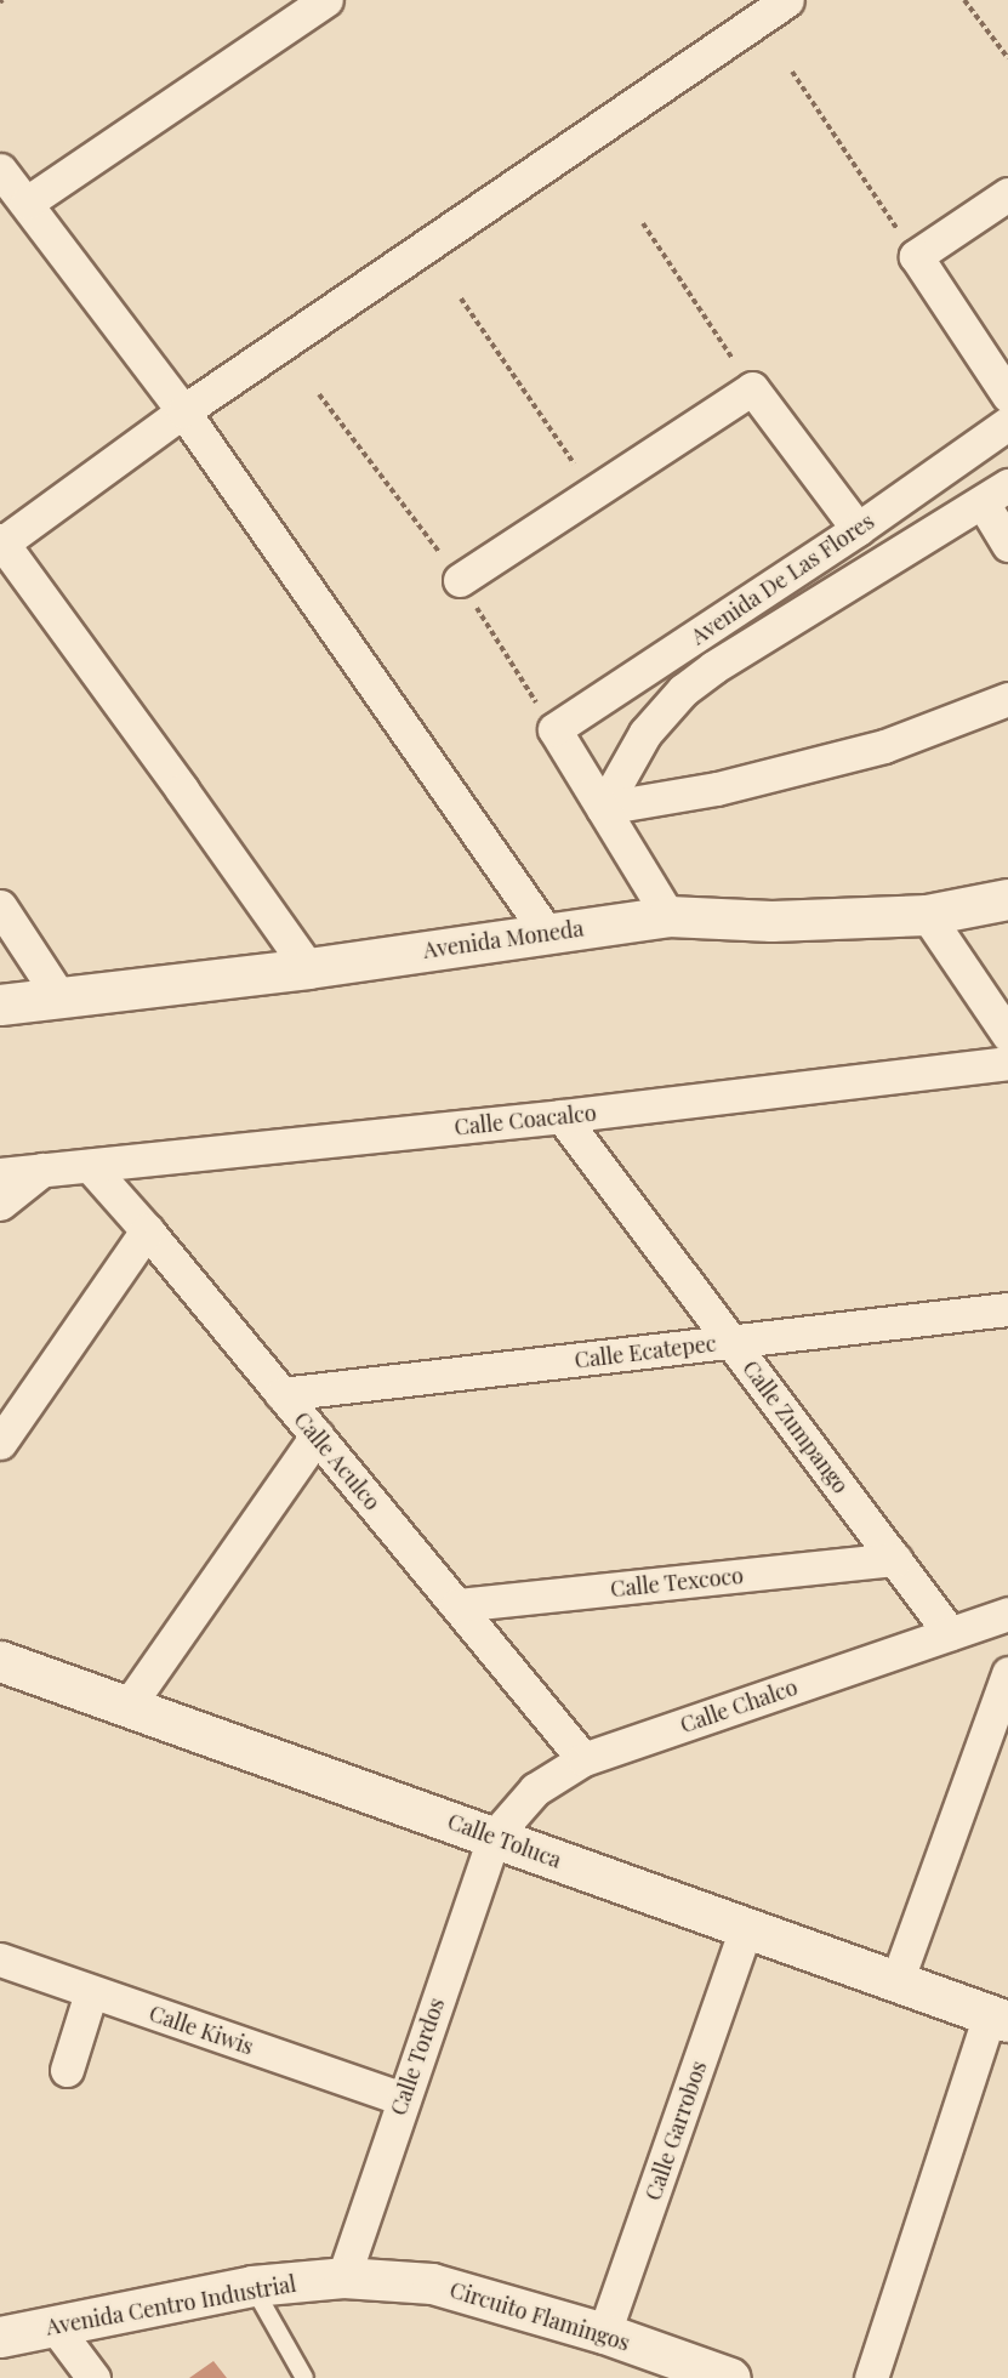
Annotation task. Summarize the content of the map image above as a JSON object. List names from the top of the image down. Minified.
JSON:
{"streets":{"main road":["Avenida Moneda","Calle Toluca","Avenida Centro Industrial","Circuito Flamingos"],"street":["Avenida De Las Flores","Calle Coacalco","Calle Ecatepec","Calle Zumpango","Calle Aculco","Calle Texcoco","Calle Chalco","Calle Kiwis","Calle Tordos","Calle Garrobos"]},"crossings":[["Calle Coacalco","Calle Zumpango"],["Calle Coacalco","Calle Aculco"],["Calle Ecatepec","Calle Zumpango"],["Calle Ecatepec","Calle Aculco"],["Calle Zumpango","Calle Texcoco"],["Calle Zumpango","Calle Chalco"],["Calle Aculco","Calle Texcoco"],["Calle Aculco","Calle Chalco"],["Calle Chalco","Calle Toluca"],["Calle Chalco","Calle Tordos"],["Calle Toluca","Calle Tordos"],["Calle Toluca","Calle Garrobos"],["Calle Kiwis","Calle Tordos"],["Calle Tordos","Avenida Centro Industrial"],["Calle Tordos","Circuito Flamingos"],["Calle Garrobos","Circuito Flamingos"],["Avenida Centro Industrial","Circuito Flamingos"]]}
